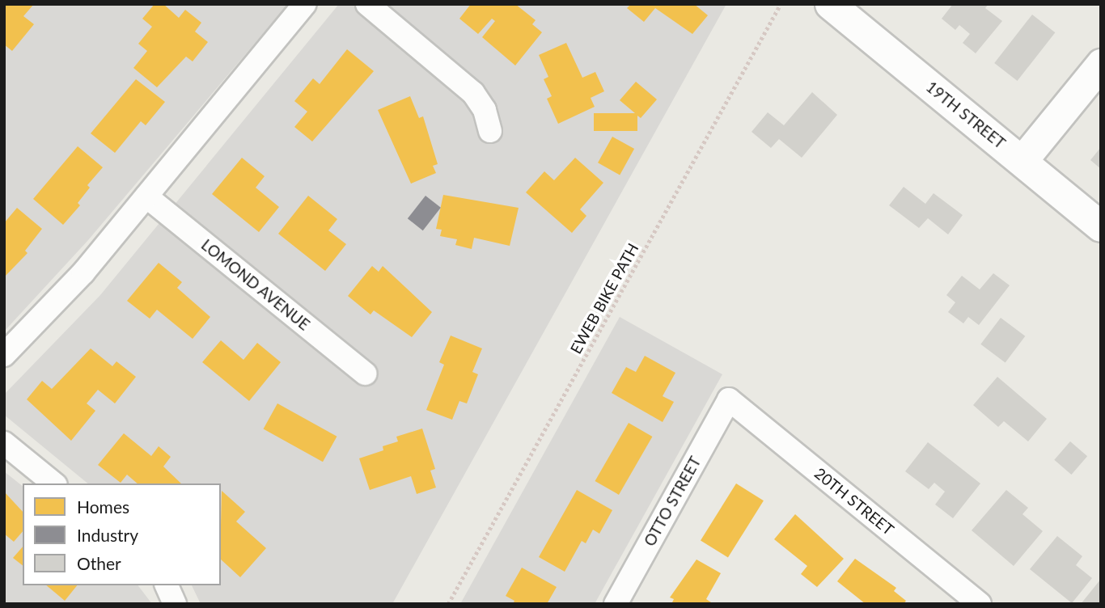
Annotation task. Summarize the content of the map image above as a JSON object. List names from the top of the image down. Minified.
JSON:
{"streets":{"street":["19TH STREET","LOMOND AVENUE","OTTO STREET","20TH STREET"],"path":["EWEB BIKE PATH"]},"crossings":[["OTTO STREET","20TH STREET"]],"legend":["Homes","Industry","Other"]}
